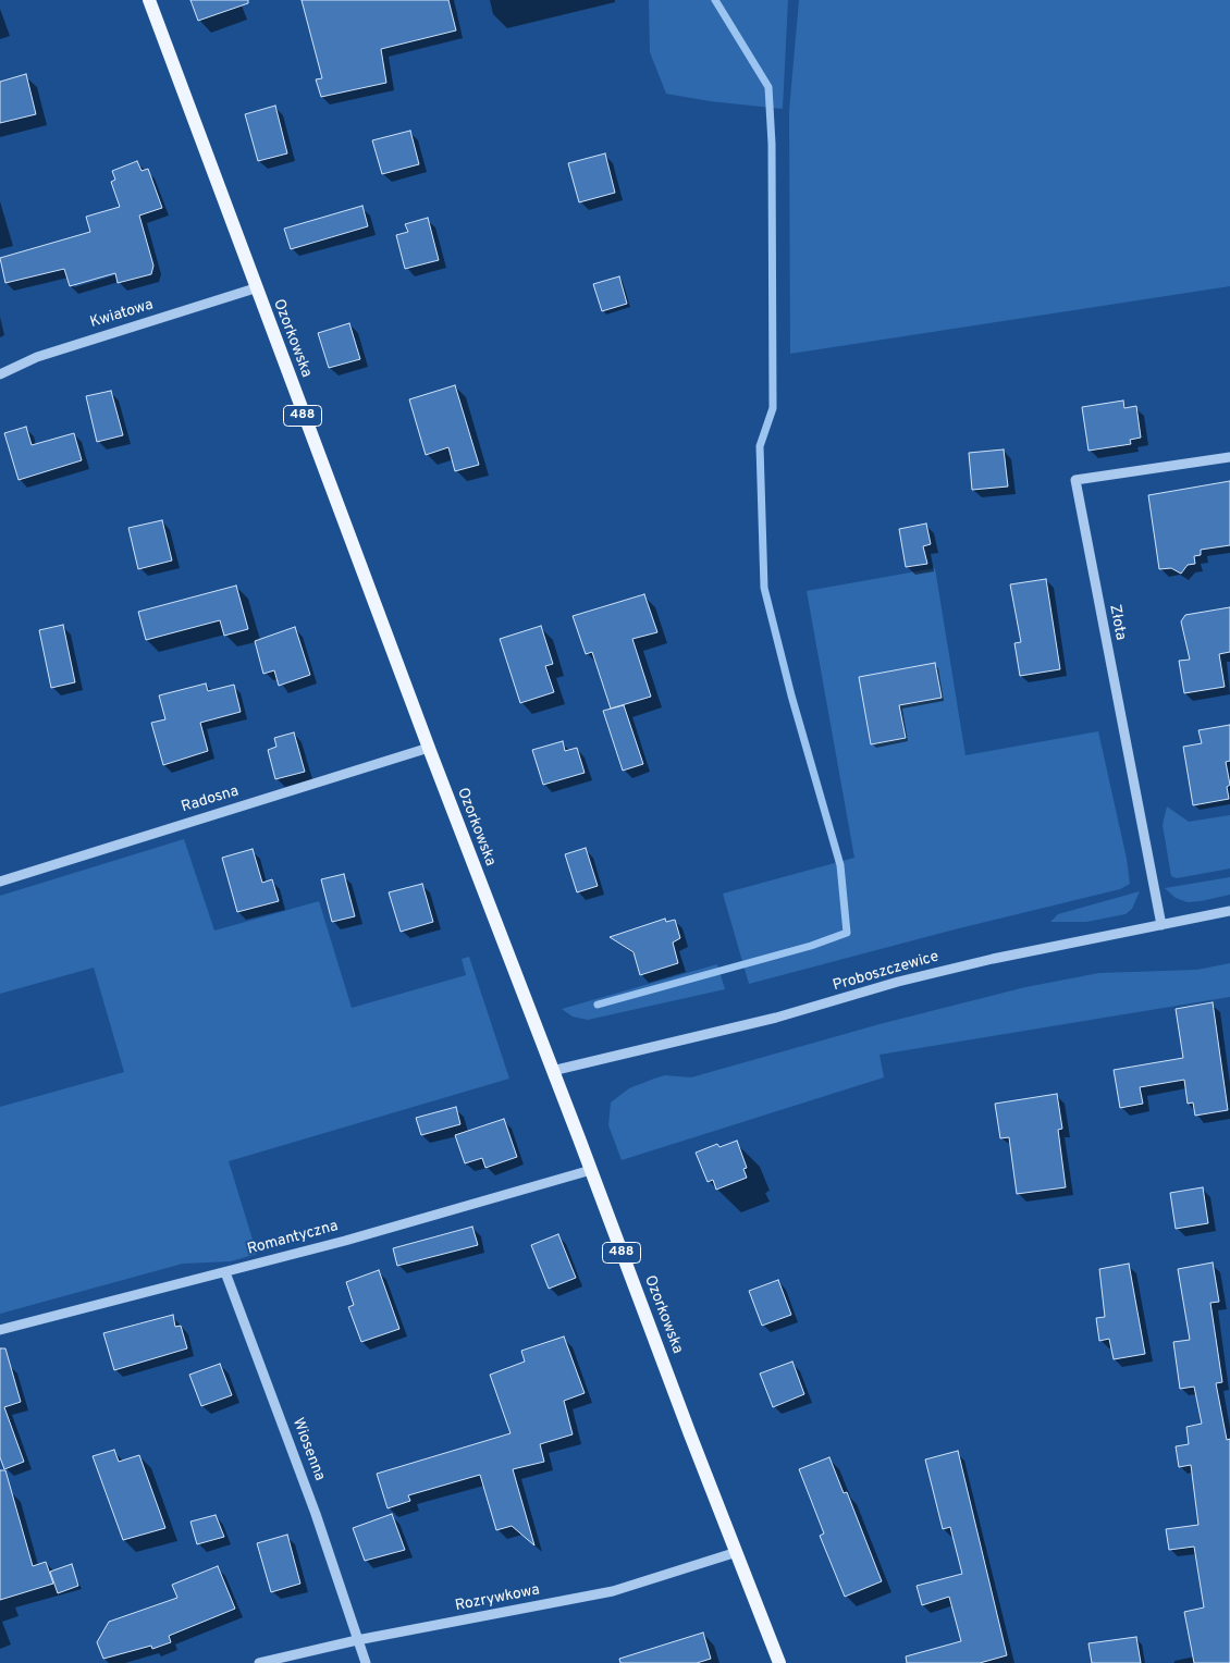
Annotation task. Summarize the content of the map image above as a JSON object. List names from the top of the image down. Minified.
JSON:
{"streets":{"main road":["Ozorkowska","488"],"street":["Kwiatowa","Złota","Radosna","Proboszczewice","Romantyczna","Wiosenna","Rozrywkowa"]},"crossings":[["Kwiatowa","Ozorkowska"],["Ozorkowska","Radosna"],["Ozorkowska","Proboszczewice"],["Ozorkowska","Romantyczna"],["Ozorkowska","Rozrywkowa"],["Złota","Proboszczewice"],["Romantyczna","Wiosenna"],["Wiosenna","Rozrywkowa"]]}
